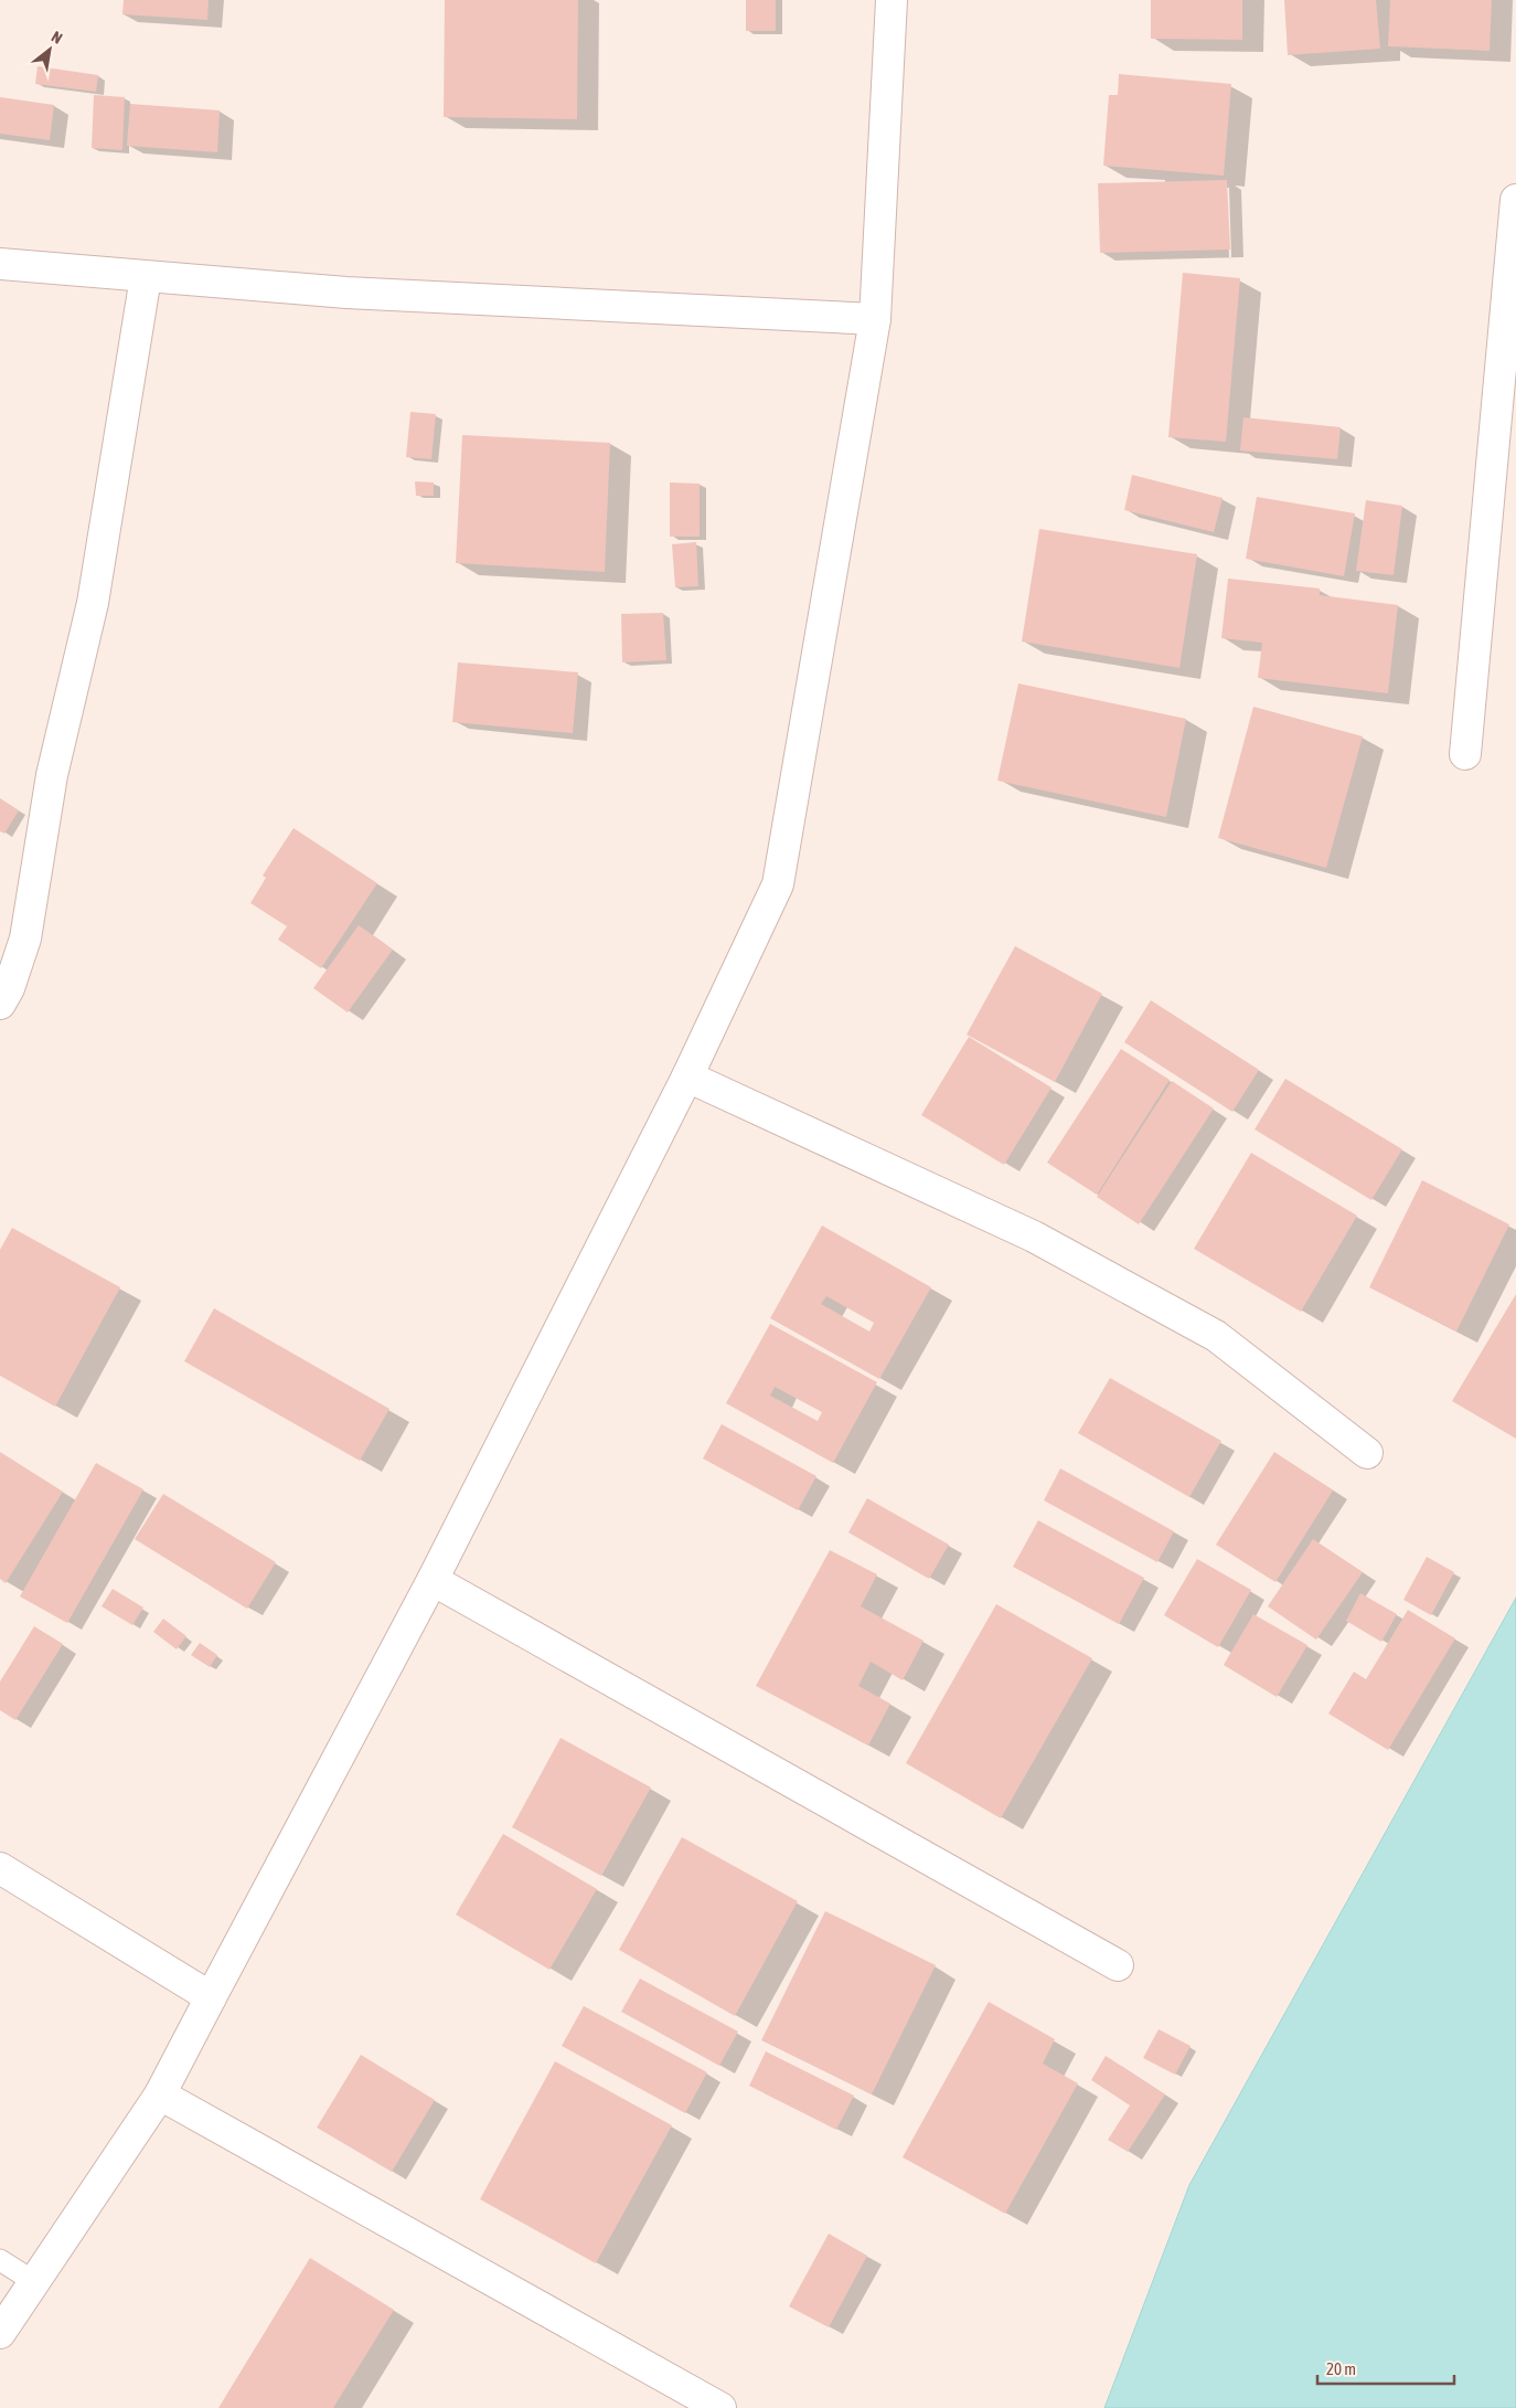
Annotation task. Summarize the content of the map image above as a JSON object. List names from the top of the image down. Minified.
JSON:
{"scale_bar":"20 m","north":"top right"}
